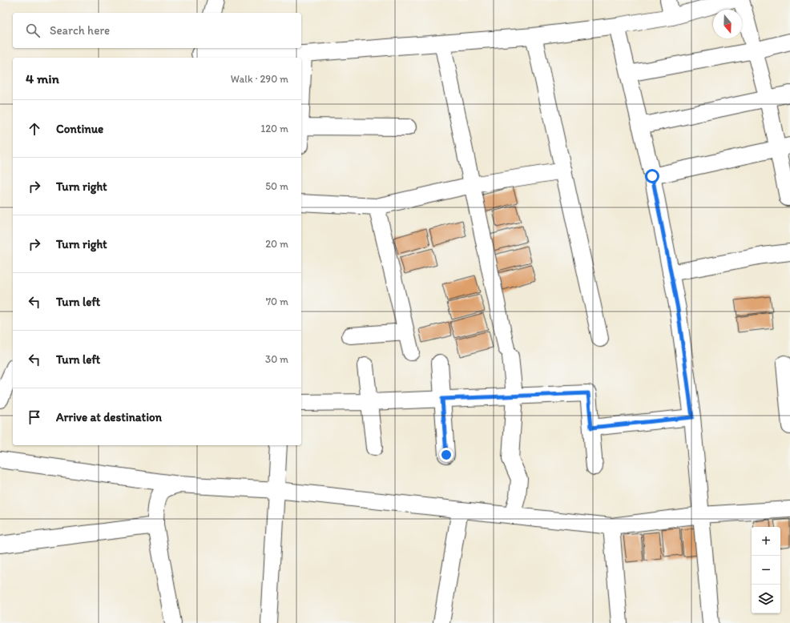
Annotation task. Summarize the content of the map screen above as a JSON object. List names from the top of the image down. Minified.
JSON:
{"north":"bottom","page":{"search":"Search here","heading":["4 min","Walk · 290 m"],"list":[["Continue","120 m"],["Turn right","50 m"],["Turn right","20 m"],["Turn left","70 m"],["Turn left","30 m"],"Arrive at destination"],"map_buttons":["+","−"]}}
